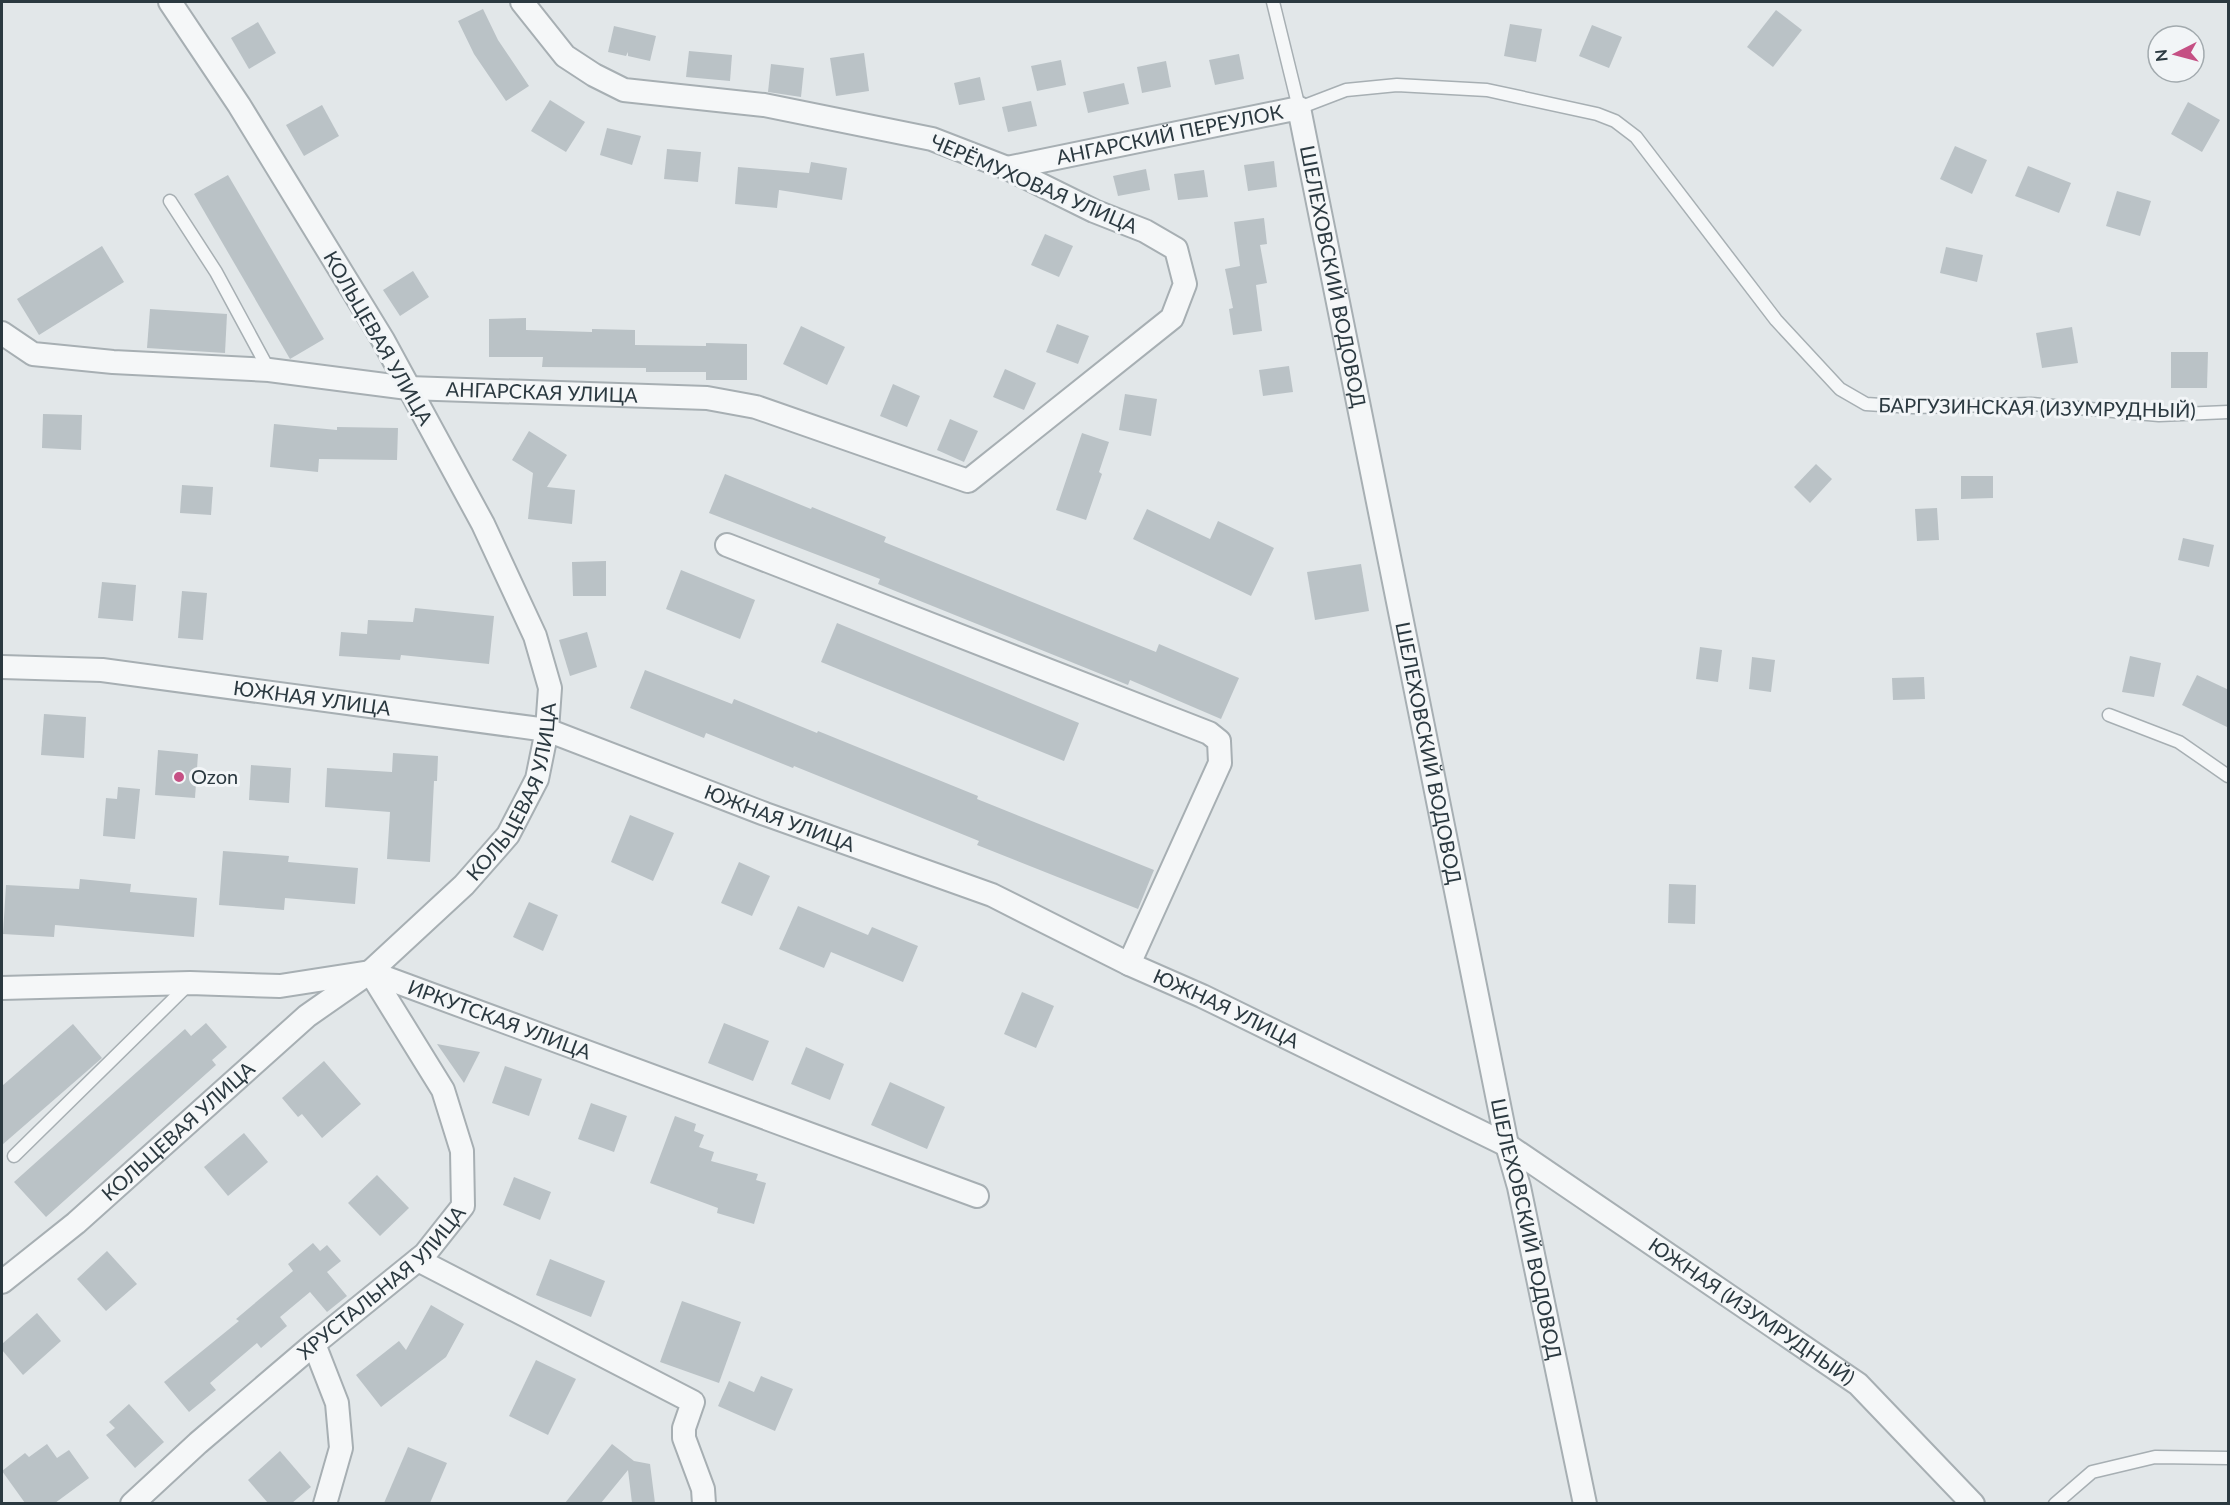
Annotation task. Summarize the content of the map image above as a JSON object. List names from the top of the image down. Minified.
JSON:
{"streets":{"street":["АНГАРСКИЙ ПЕРЕУЛОК","ЧЕРЁМУХОВАЯ УЛИЦА","ШЕЛЕХОВСКИЙ ВОДОВОД","КОЛЬЦЕВАЯ УЛИЦА","АНГАРСКАЯ УЛИЦА","ЮЖНАЯ УЛИЦА","ИРКУТСКАЯ УЛИЦА","ХРУСТАЛЬНАЯ УЛИЦА","ЮЖНАЯ (ИЗУМРУДНЫЙ)"],"lane":["БАРГУЗИНСКАЯ (ИЗУМРУДНЫЙ)"]},"crossings":[["АНГАРСКИЙ ПЕРЕУЛОК","ЧЕРЁМУХОВАЯ УЛИЦА"],["АНГАРСКИЙ ПЕРЕУЛОК","ШЕЛЕХОВСКИЙ ВОДОВОД"],["АНГАРСКИЙ ПЕРЕУЛОК","БАРГУЗИНСКАЯ (ИЗУМРУДНЫЙ)"],["ЧЕРЁМУХОВАЯ УЛИЦА","АНГАРСКАЯ УЛИЦА"],["ШЕЛЕХОВСКИЙ ВОДОВОД","БАРГУЗИНСКАЯ (ИЗУМРУДНЫЙ)"],["ШЕЛЕХОВСКИЙ ВОДОВОД","ЮЖНАЯ УЛИЦА"],["ШЕЛЕХОВСКИЙ ВОДОВОД","ЮЖНАЯ (ИЗУМРУДНЫЙ)"],["КОЛЬЦЕВАЯ УЛИЦА","АНГАРСКАЯ УЛИЦА"],["КОЛЬЦЕВАЯ УЛИЦА","ЮЖНАЯ УЛИЦА"],["КОЛЬЦЕВАЯ УЛИЦА","ИРКУТСКАЯ УЛИЦА"],["КОЛЬЦЕВАЯ УЛИЦА","ХРУСТАЛЬНАЯ УЛИЦА"],["ЮЖНАЯ УЛИЦА","ЮЖНАЯ (ИЗУМРУДНЫЙ)"],["ИРКУТСКАЯ УЛИЦА","ХРУСТАЛЬНАЯ УЛИЦА"]],"places":["Ozon"],"north":"left"}
